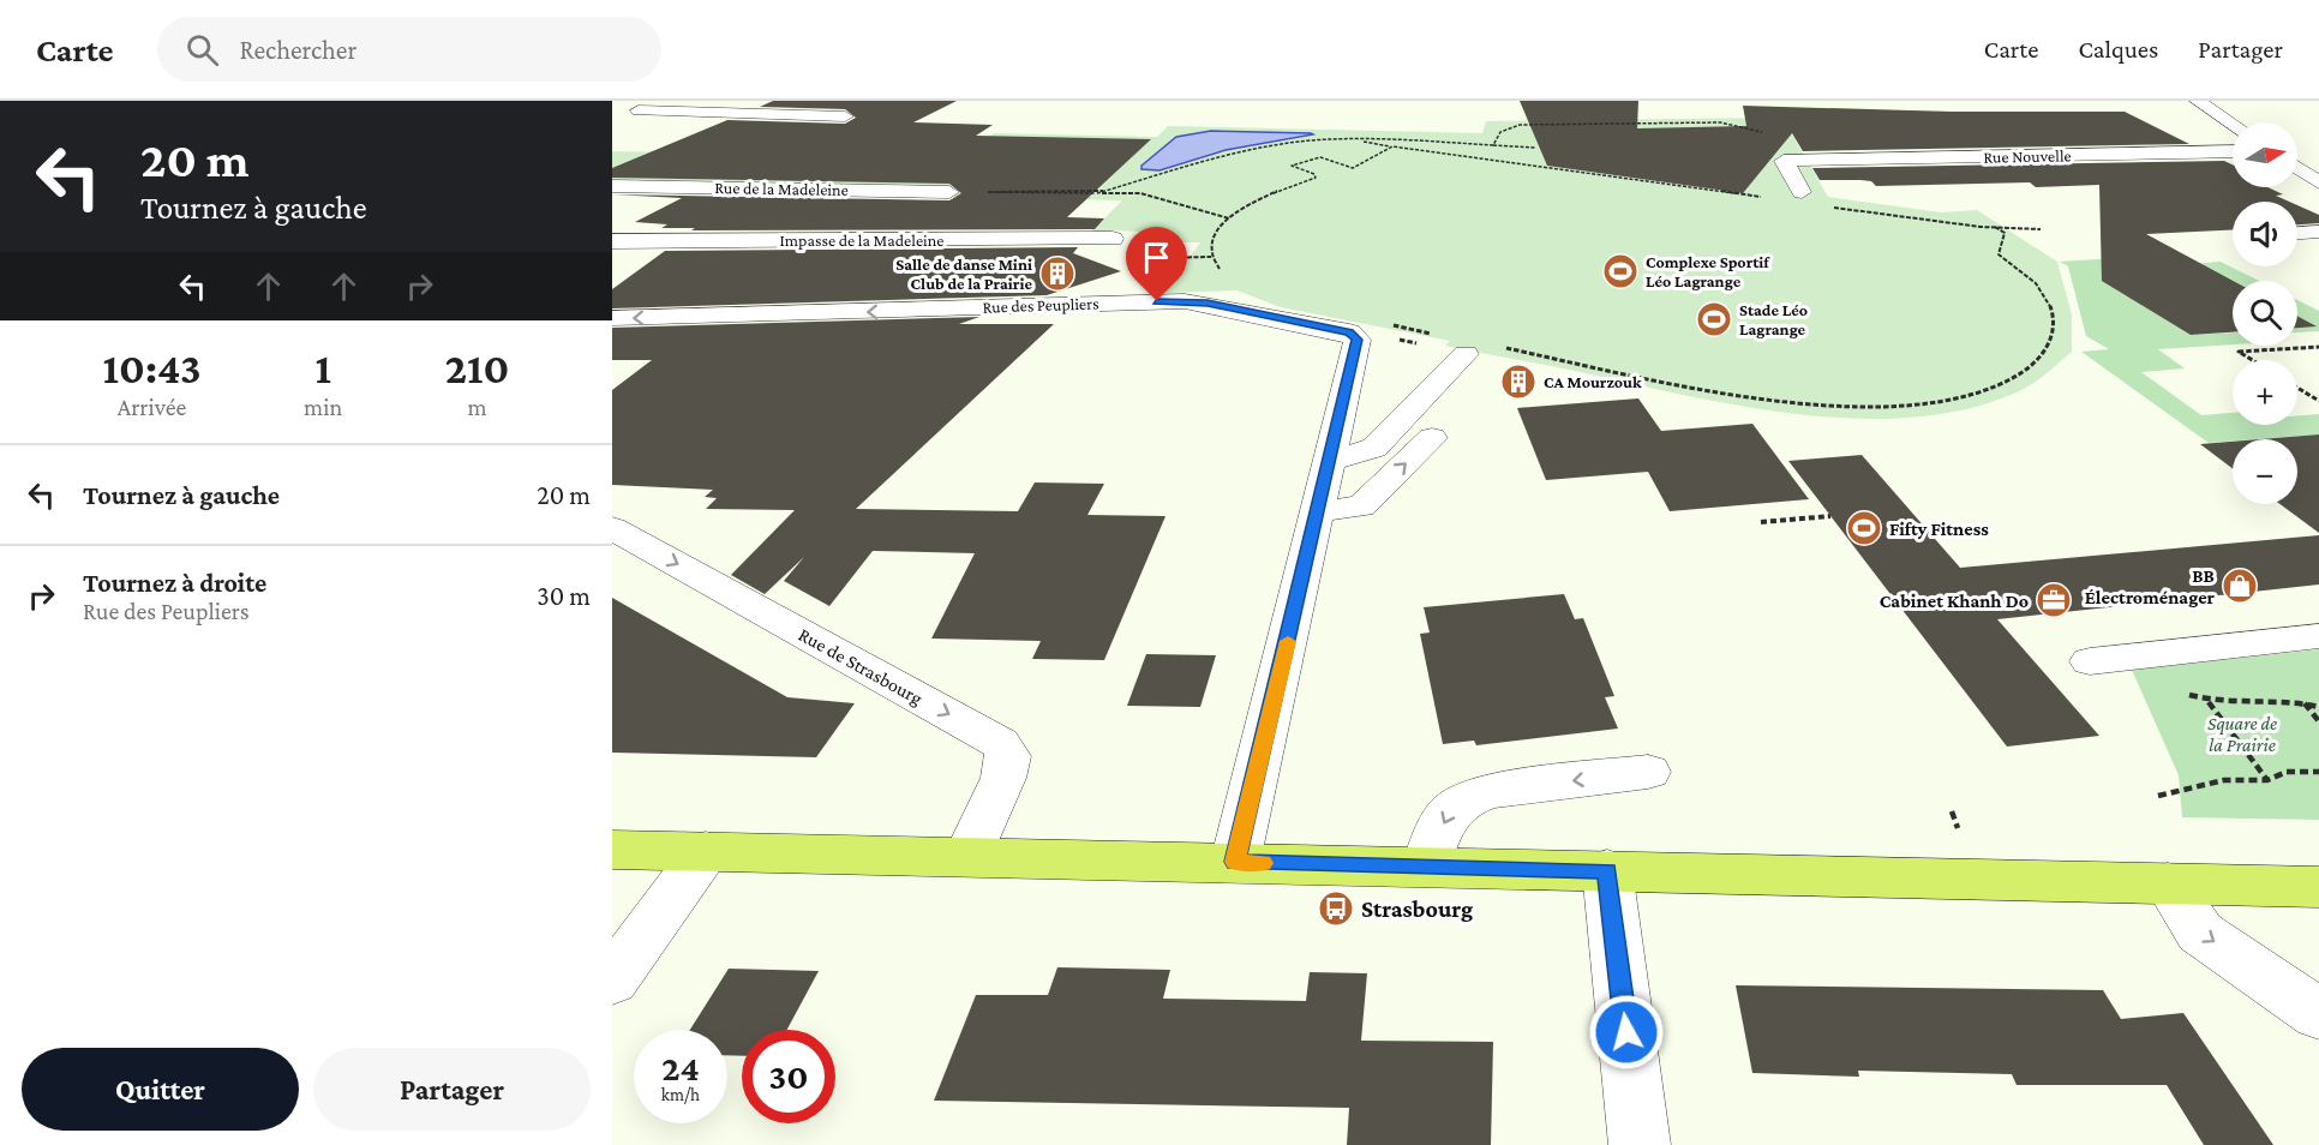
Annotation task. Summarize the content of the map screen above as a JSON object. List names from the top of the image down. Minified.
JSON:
{"streets":{"street":["Rue Nouvelle","Rue de la Madeleine","Impasse de la Madeleine","Rue des Peupliers","Rue de Strasbourg"]},"one_way":["Rue des Peupliers","Rue de Strasbourg"],"parks":["Square de la Prairie"],"places":{"sports":["Complexe Sportif Léo Lagrange","Stade Léo Lagrange","Fifty Fitness"],"building":["Salle de danse Mini Club de la Prairie","CA Mourzouk"],"shop":["BB Électroménager"],"office":["Cabinet Khanh Do"],"bus stop":["Strasbourg"]},"north":"right","page":{"header":"Carte","search":"Rechercher","nav":["Carte","Calques","Partager"],"turn":["20 m","Tournez à gauche"],"map_buttons":["+","−"],"eta":["10:43","Arrivée","1","min","210","m"],"list":[{"name":"Tournez à gauche","value":"20 m"},{"name":"Tournez à droite","note":"Rue des Peupliers","value":"30 m"}],"speed":"24 km/h","limit":"30","buttons":["Quitter","Partager"]}}
